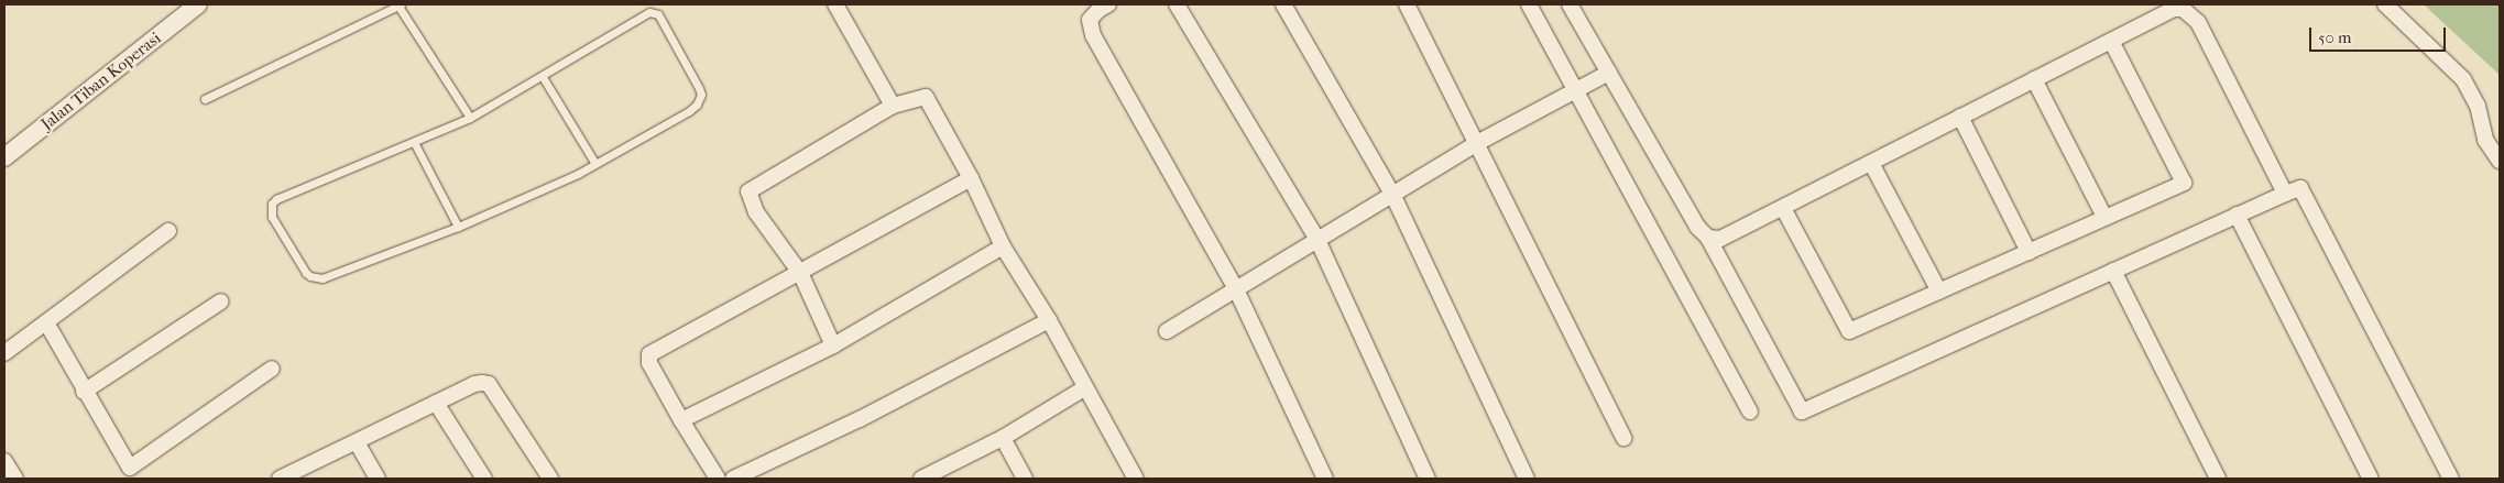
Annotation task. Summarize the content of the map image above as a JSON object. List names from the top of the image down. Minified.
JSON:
{"streets":{"street":["Jalan Tiban Koperasi"]},"scale_bar":"50 m"}
